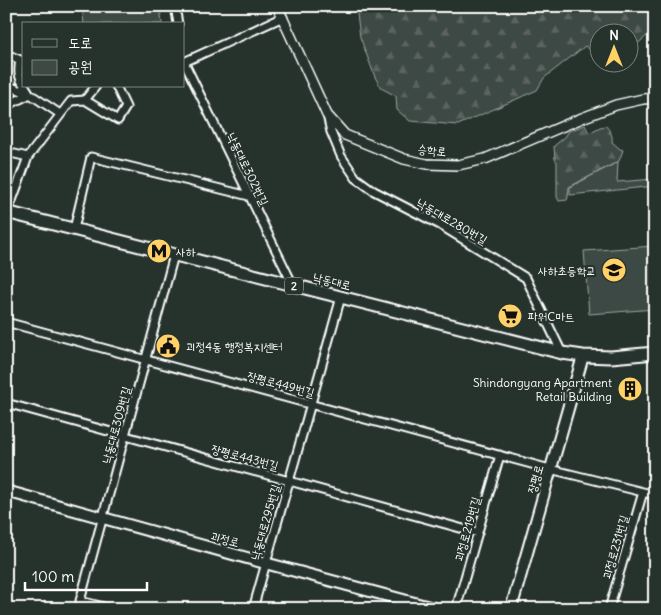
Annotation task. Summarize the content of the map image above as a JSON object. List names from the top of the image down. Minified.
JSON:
{"streets":{"main road":["낙동대로","2","장평로","괴정로"],"street":["승학로","낙동대로302번길","낙동대로280번길","장평로449번길","낙동대로309번길","장평로443번길","낙동대로295번길","괴정로219번길","괴정로231번길"]},"crossings":[["승학로","낙동대로280번길"],["낙동대로302번길","낙동대로"],["낙동대로280번길","낙동대로"],["낙동대로","낙동대로309번길"],["낙동대로","장평로"],["낙동대로","낙동대로295번길"],["장평로449번길","낙동대로309번길"],["장평로449번길","장평로"],["장평로449번길","낙동대로295번길"],["장평로449번길","괴정로219번길"],["장평로449번길","괴정로231번길"],["낙동대로309번길","장평로443번길"],["낙동대로309번길","괴정로"],["장평로443번길","낙동대로295번길"],["장평로443번길","괴정로219번길"],["낙동대로295번길","괴정로"]],"places":{"metro station":["사하"],"school or university":["사하초등학교"],"supermarket":["파워C마트"],"public building":["괴정4동 행정복지센터"],"building":["Shindongyang Apartment Retail Building"]},"legend":["도로","공원"],"scale_bar":"100 m","north":"top"}
